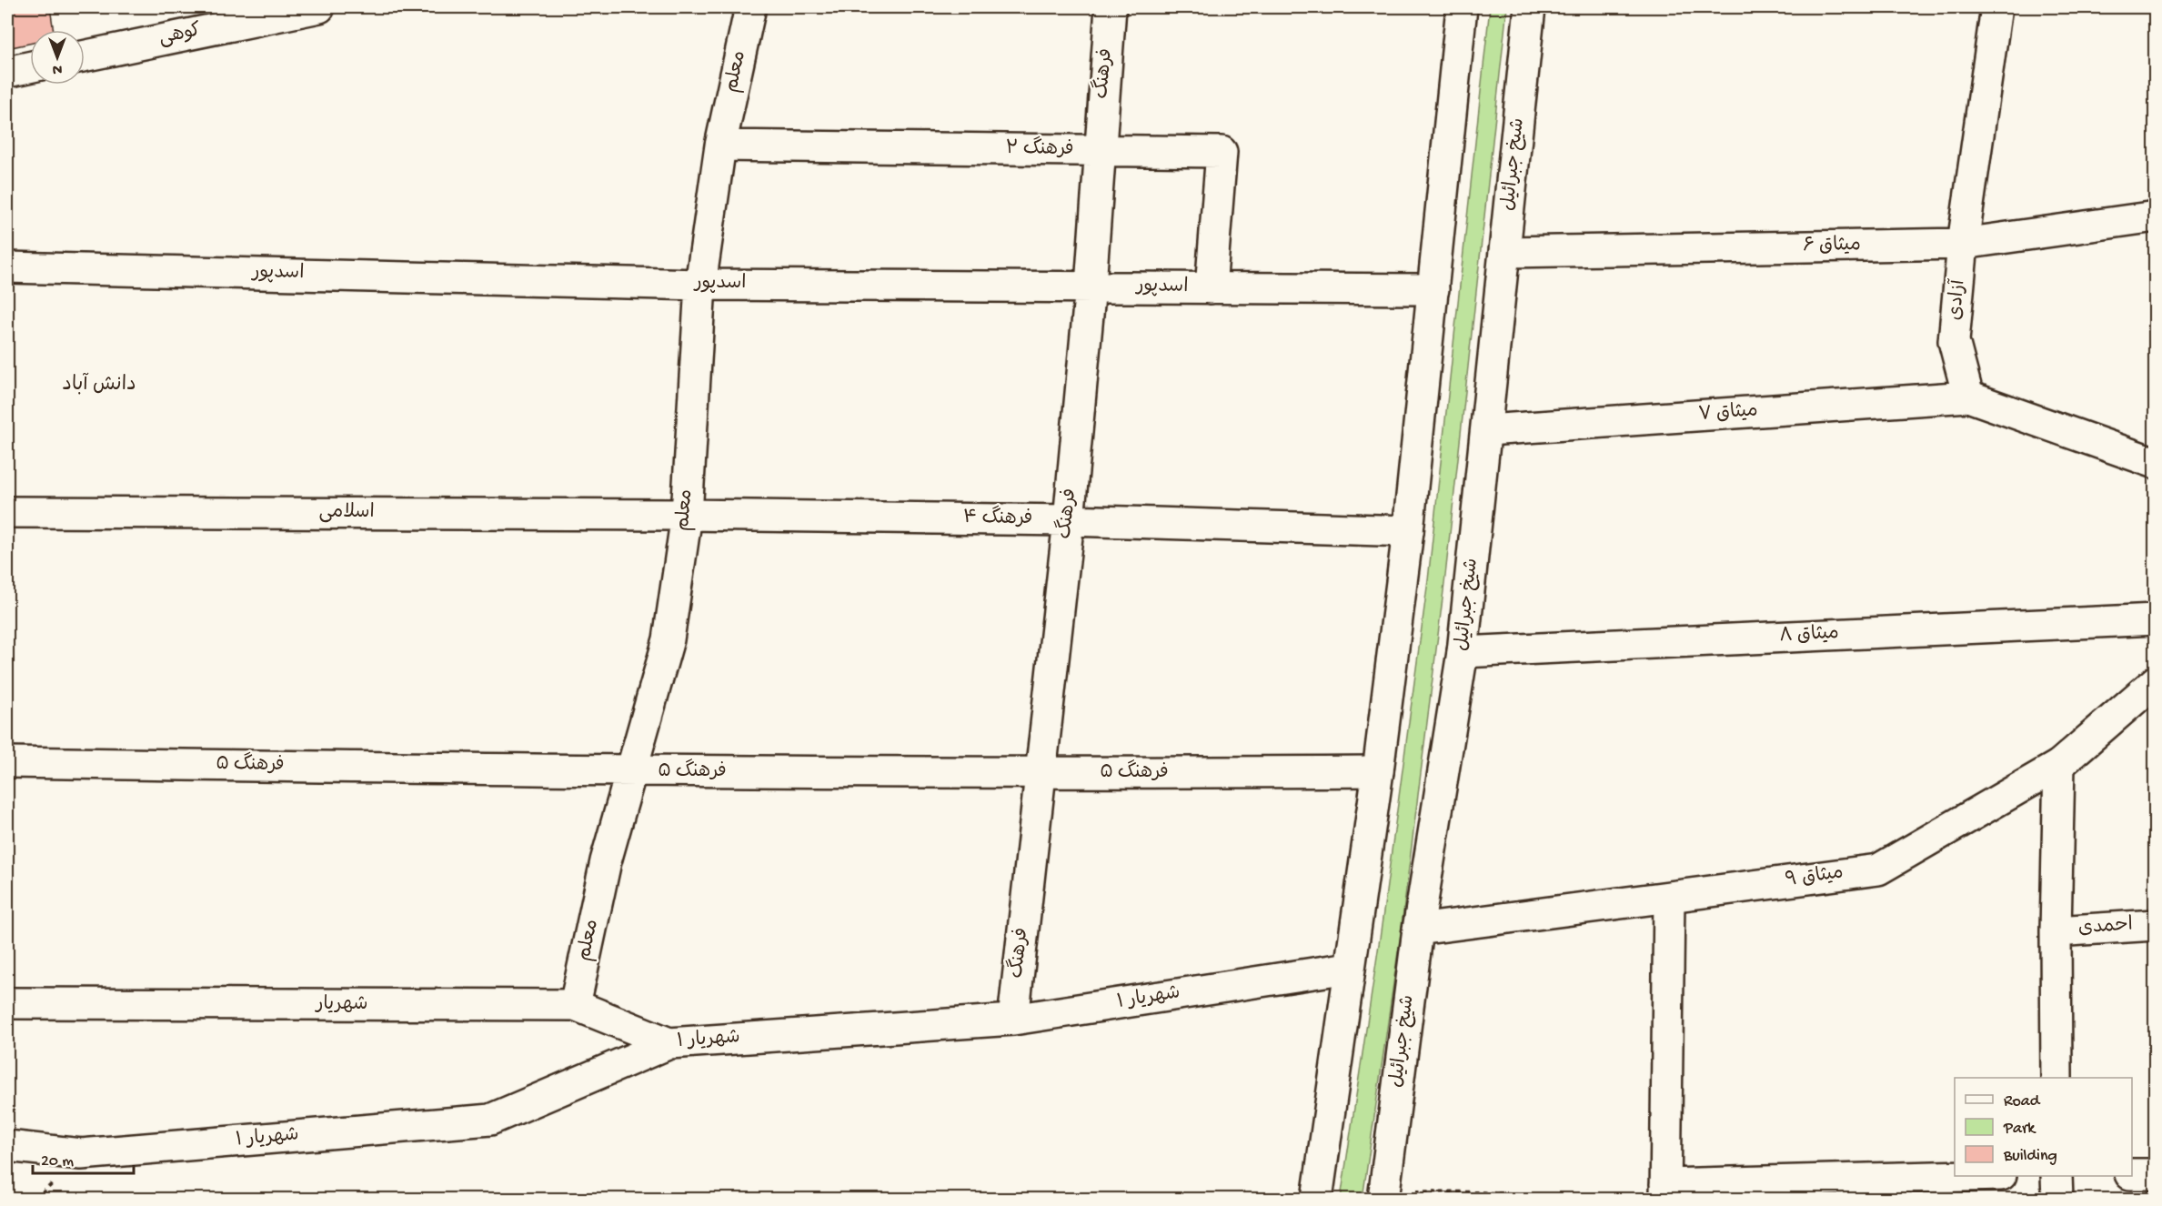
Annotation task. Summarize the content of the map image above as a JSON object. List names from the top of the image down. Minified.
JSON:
{"streets":{"street":["کوهی","معلم","فرهنگ","فرهنگ ۲","شیخ جبرائیل","میثاق ۶","اسدپور","آزادی","میثاق ۷","اسلامی","فرهنگ ۴","میثاق ۸","فرهنگ ۵","میثاق ۹","احمدی","شهریار ۱","شهریار"]},"crossings":[["معلم","فرهنگ ۲"],["معلم","اسدپور"],["معلم","اسلامی"],["معلم","فرهنگ ۴"],["معلم","فرهنگ ۵"],["معلم","شهریار"],["فرهنگ","فرهنگ ۲"],["فرهنگ","اسدپور"],["فرهنگ","فرهنگ ۴"],["فرهنگ","فرهنگ ۵"],["فرهنگ","شهریار ۱"],["فرهنگ ۲","اسدپور"],["شیخ جبرائیل","میثاق ۶"],["شیخ جبرائیل","میثاق ۷"],["شیخ جبرائیل","میثاق ۸"],["شیخ جبرائیل","میثاق ۹"],["میثاق ۶","آزادی"],["آزادی","میثاق ۷"],["اسلامی","فرهنگ ۴"],["شهریار ۱","شهریار"]],"districts":["دانش آباد"],"legend":["Road","Park","Building"],"scale_bar":"20 m","north":"bottom"}
